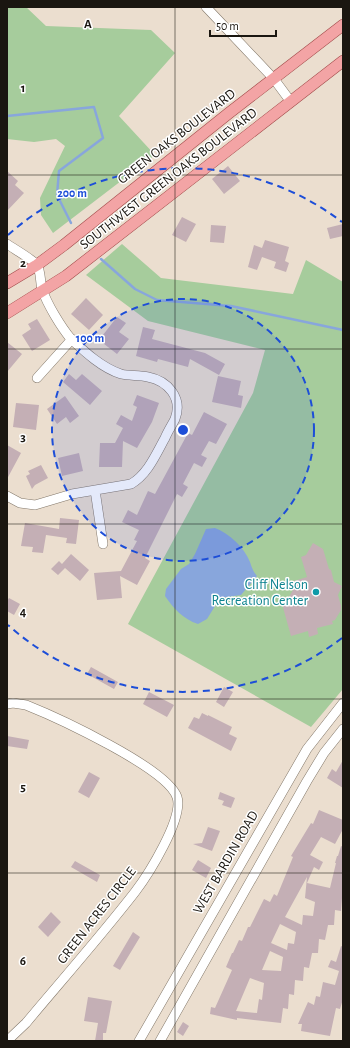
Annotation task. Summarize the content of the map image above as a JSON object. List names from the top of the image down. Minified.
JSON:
{"streets":{"main road":["GREEN OAKS BOULEVARD","SOUTHWEST GREEN OAKS BOULEVARD"],"street":["WEST BARDIN ROAD","GREEN ACRES CIRCLE"]},"places":["Cliff Nelson Recreation Center"],"scale_bar":"50 m","grid":{"columns":["A"],"rows":["1","2","3","4","5","6"]},"rings":["200 m","100 m"]}
